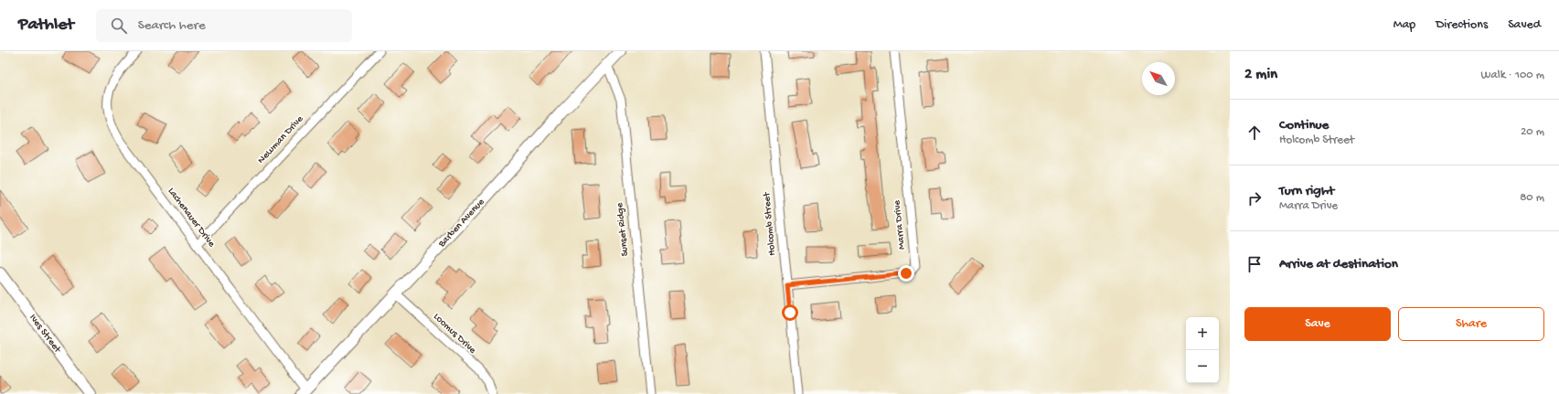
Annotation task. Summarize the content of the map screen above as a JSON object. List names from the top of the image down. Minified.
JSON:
{"streets":{"street":["Newman Drive","Lachenauer Drive","Barben Avenue","Holcomb Street","Marra Drive","Sunset Ridge","Ives Street","Loomus Drive"]},"crossings":[["Newman Drive","Lachenauer Drive"],["Lachenauer Drive","Barben Avenue"],["Barben Avenue","Sunset Ridge"],["Barben Avenue","Loomus Drive"],["Holcomb Street","Marra Drive"]],"north":"top left","page":{"header":"Pathlet","search":"Search here","nav":["Map","Directions","Saved"],"heading":["2 min","Walk · 100 m"],"list":[["Continue","Holcomb Street","20 m"],["Turn right","Marra Drive","80 m"],"Arrive at destination"],"buttons":["Save","Share"],"map_buttons":["+","−"]}}
